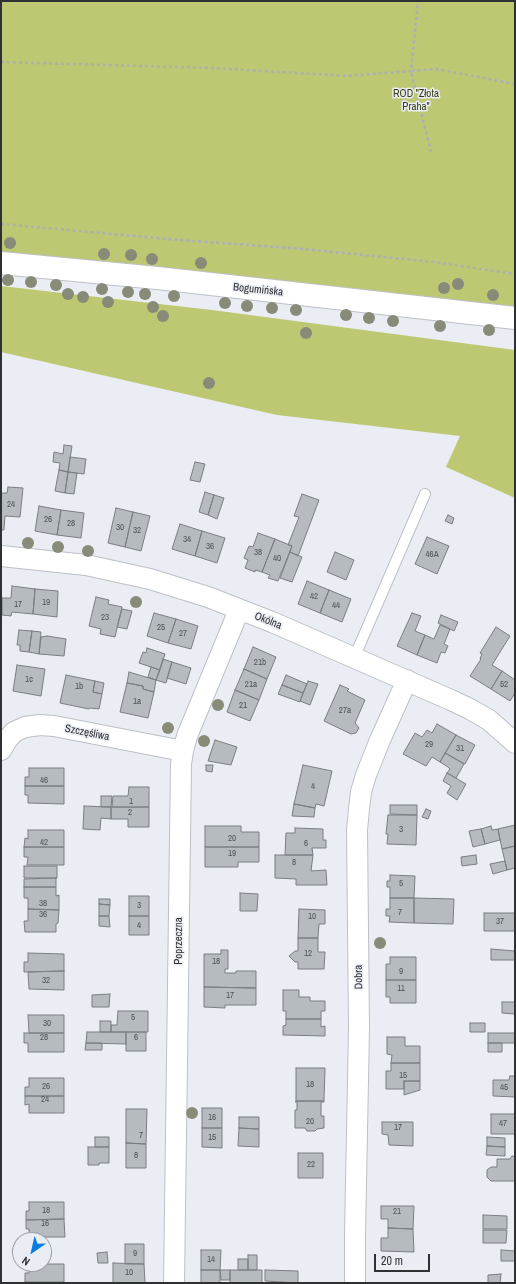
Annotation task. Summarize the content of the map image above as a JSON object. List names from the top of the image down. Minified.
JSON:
{"streets":{"street":["Bogumińska","Okólna","Szczęśliwa","Poprzeczna","Dobra"]},"crossings":[["Okólna","Poprzeczna"],["Okólna","Dobra"],["Szczęśliwa","Poprzeczna"]],"parks":["ROD \"Złota Praha\""],"house_numbers":["24","26","28","30","32","34","36","38","46A","40","42","19","17","44","23","25","27","21b","1c","21a","52","1b","1a","21","27a","29","31","46","4","1","2","3","20","42","6","19","8","5","38","3","7","36","10","37","4","12","18","9","32","11","17","5","30","28","6","15","18","26","45","24","16","20","47","17","7","15","8","22","18","21","16","9","14","10"],"scale_bar":"20 m","north":"bottom left"}
